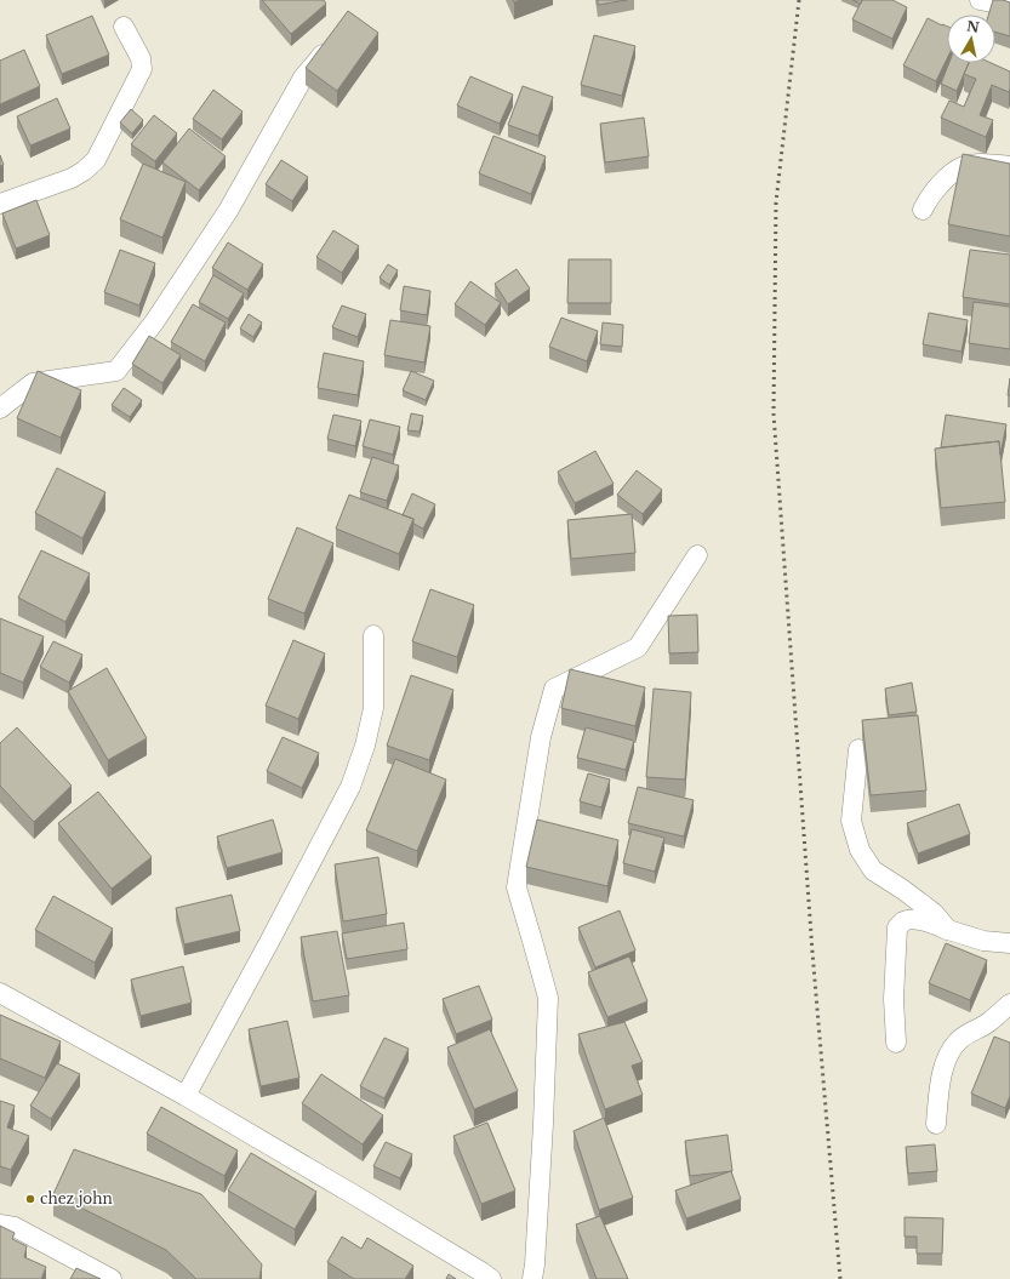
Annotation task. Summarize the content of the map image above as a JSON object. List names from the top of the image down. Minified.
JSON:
{"places":["chez john"],"north":"top"}
